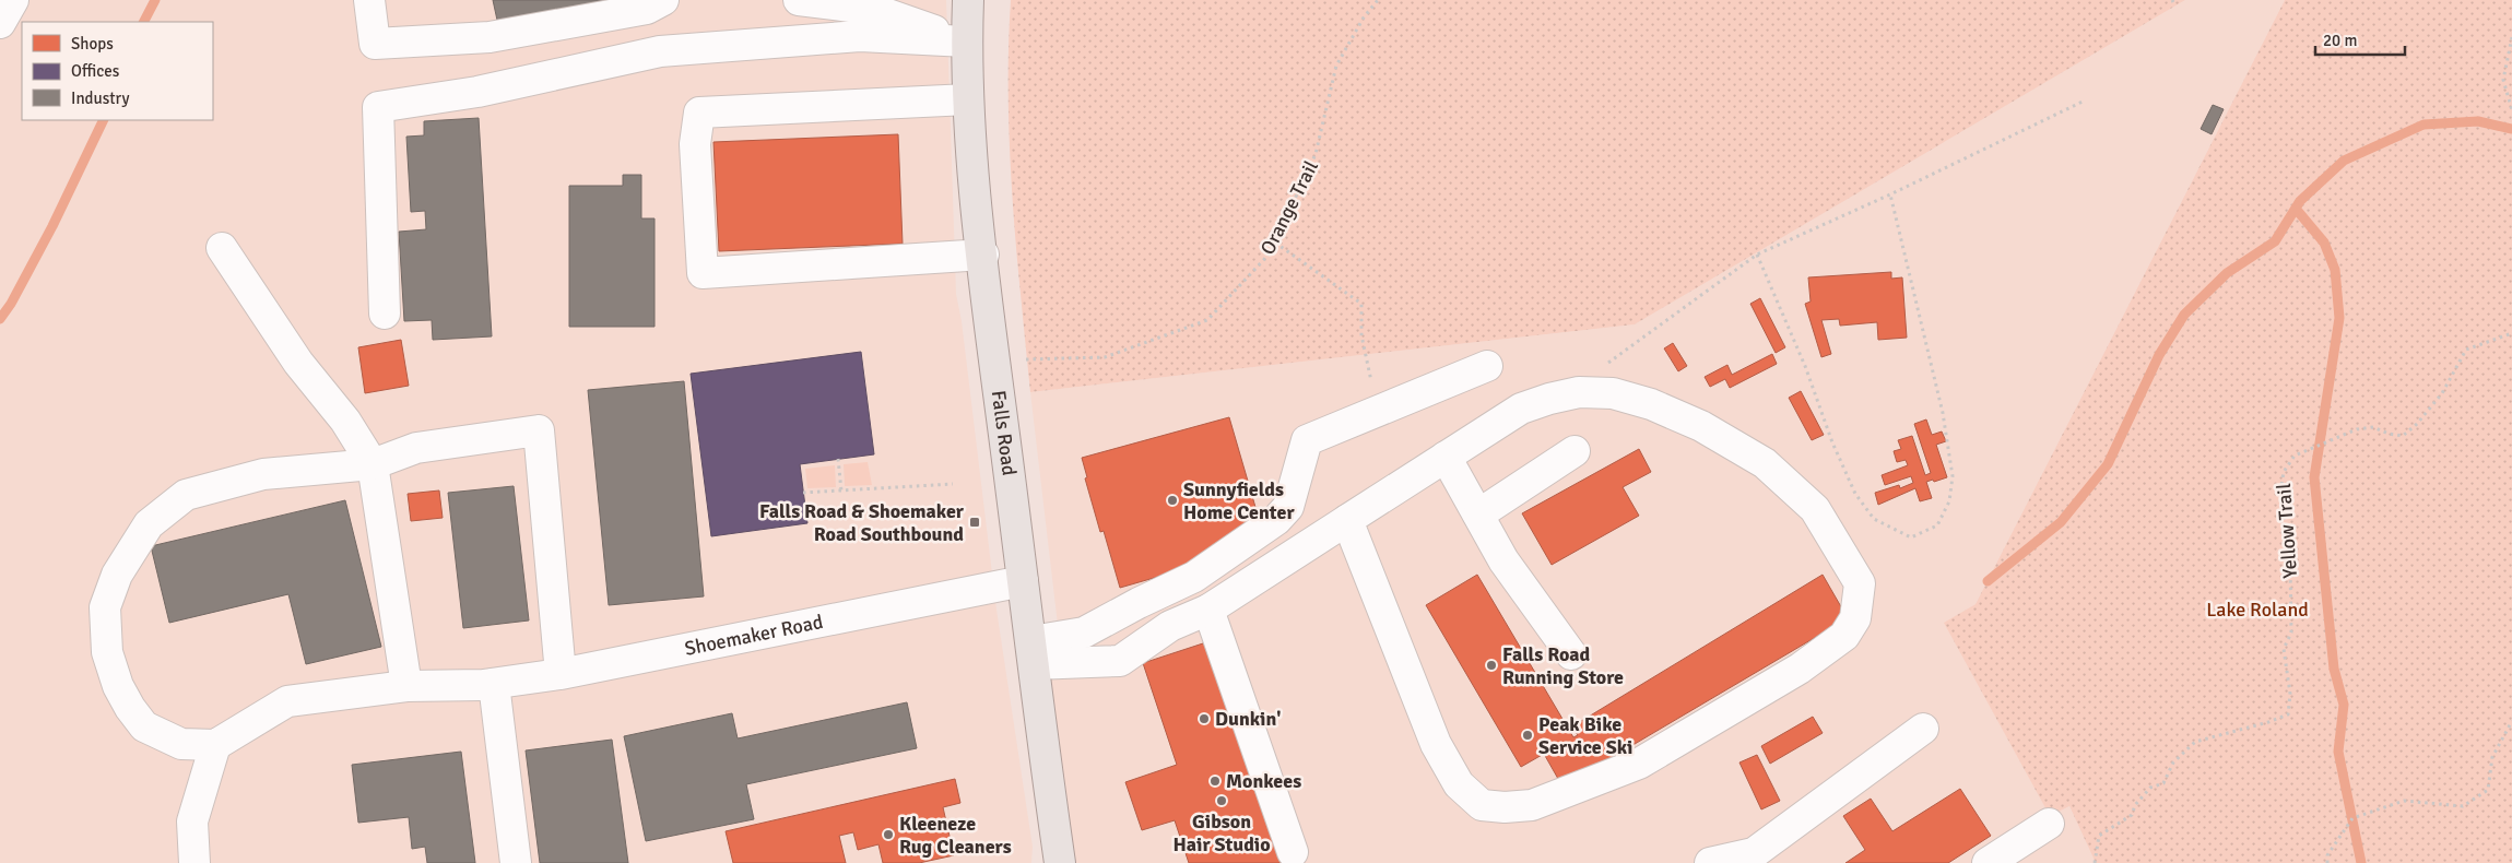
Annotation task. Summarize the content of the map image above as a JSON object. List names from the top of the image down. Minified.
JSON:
{"streets":{"main road":["Falls Road"],"street":["Shoemaker Road"],"path":["Orange Trail","Yellow Trail"]},"crossings":[["Orange Trail","Falls Road"],["Falls Road","Shoemaker Road"]],"parks":["Lake Roland"],"places":{"other":["Sunnyfields Home Center","Falls Road Running Store","Dunkin'","Peak Bike Service Ski","Monkees","Gibson Hair Studio","Kleeneze Rug Cleaners"],"transit":["Falls Road & Shoemaker Road Southbound"]},"legend":["Shops","Offices","Industry"],"scale_bar":"20 m"}
